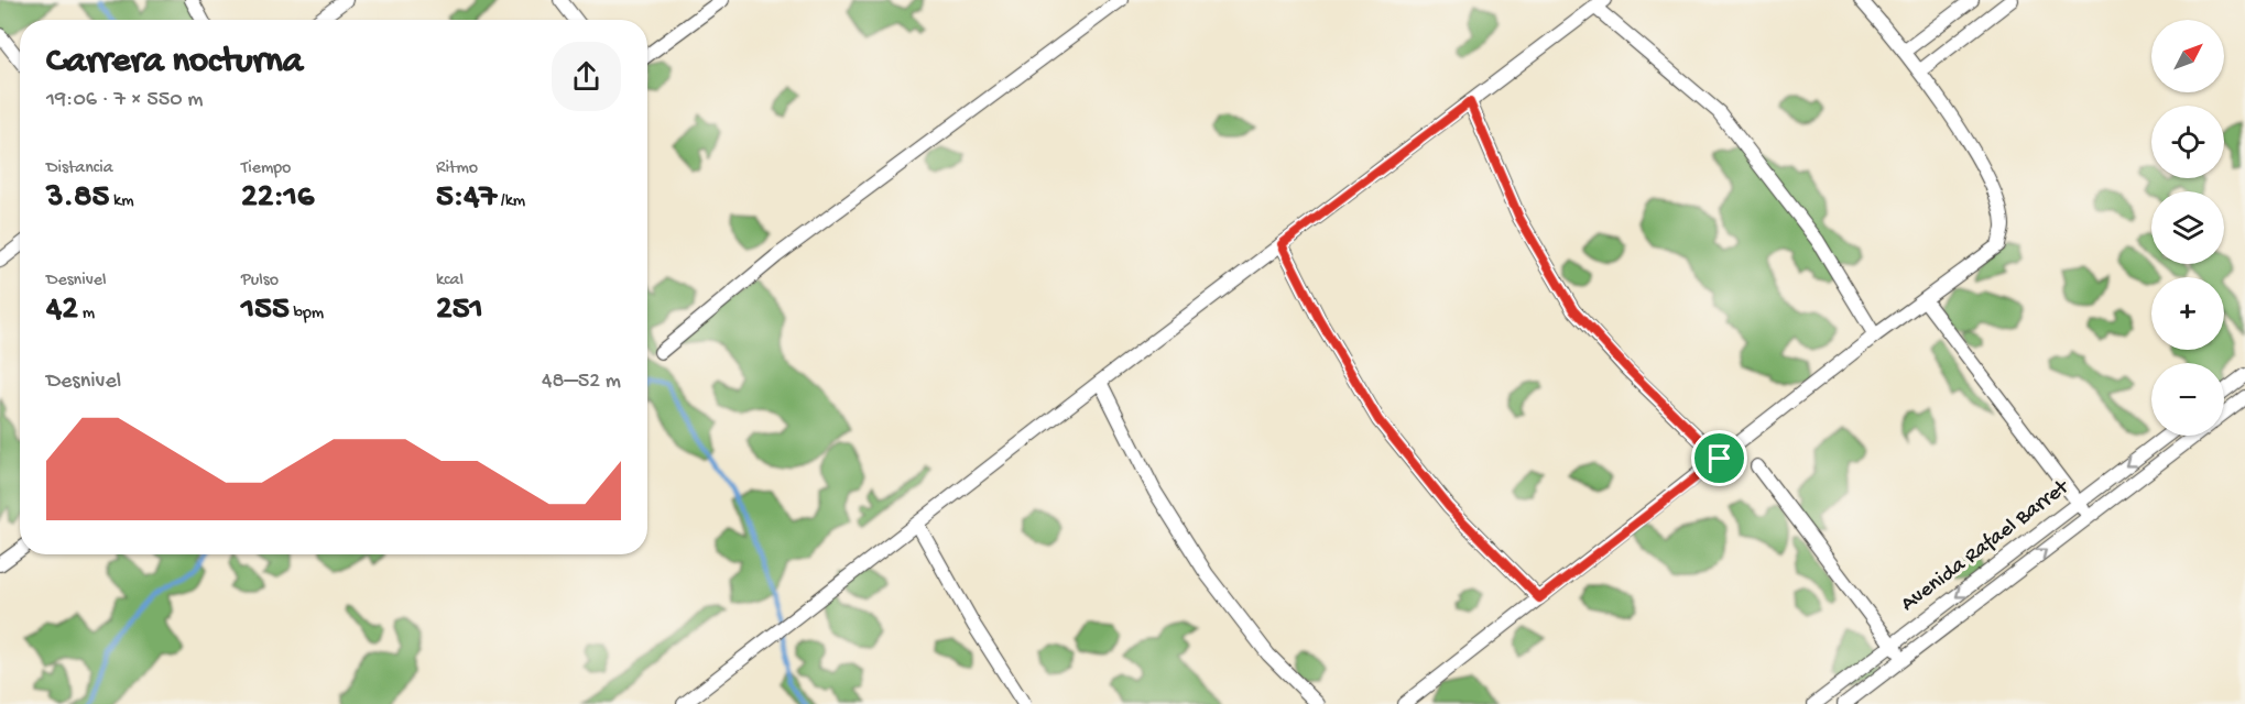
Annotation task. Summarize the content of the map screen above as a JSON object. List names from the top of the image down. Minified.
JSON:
{"streets":{"street":["Avenida Rafael Barret"]},"north":"top right","page":{"map_buttons":["+","−"],"heading":["Carrera nocturna","19:06 · 7 × 550 m"],"stats":[["Distancia","3.85 km"],["Tiempo","22:16"],["Ritmo","5:47 /km"],["Desnivel","42 m"],["Pulso","155 bpm"],["kcal","251"]],"chart":["Desnivel","48–52 m"]}}
